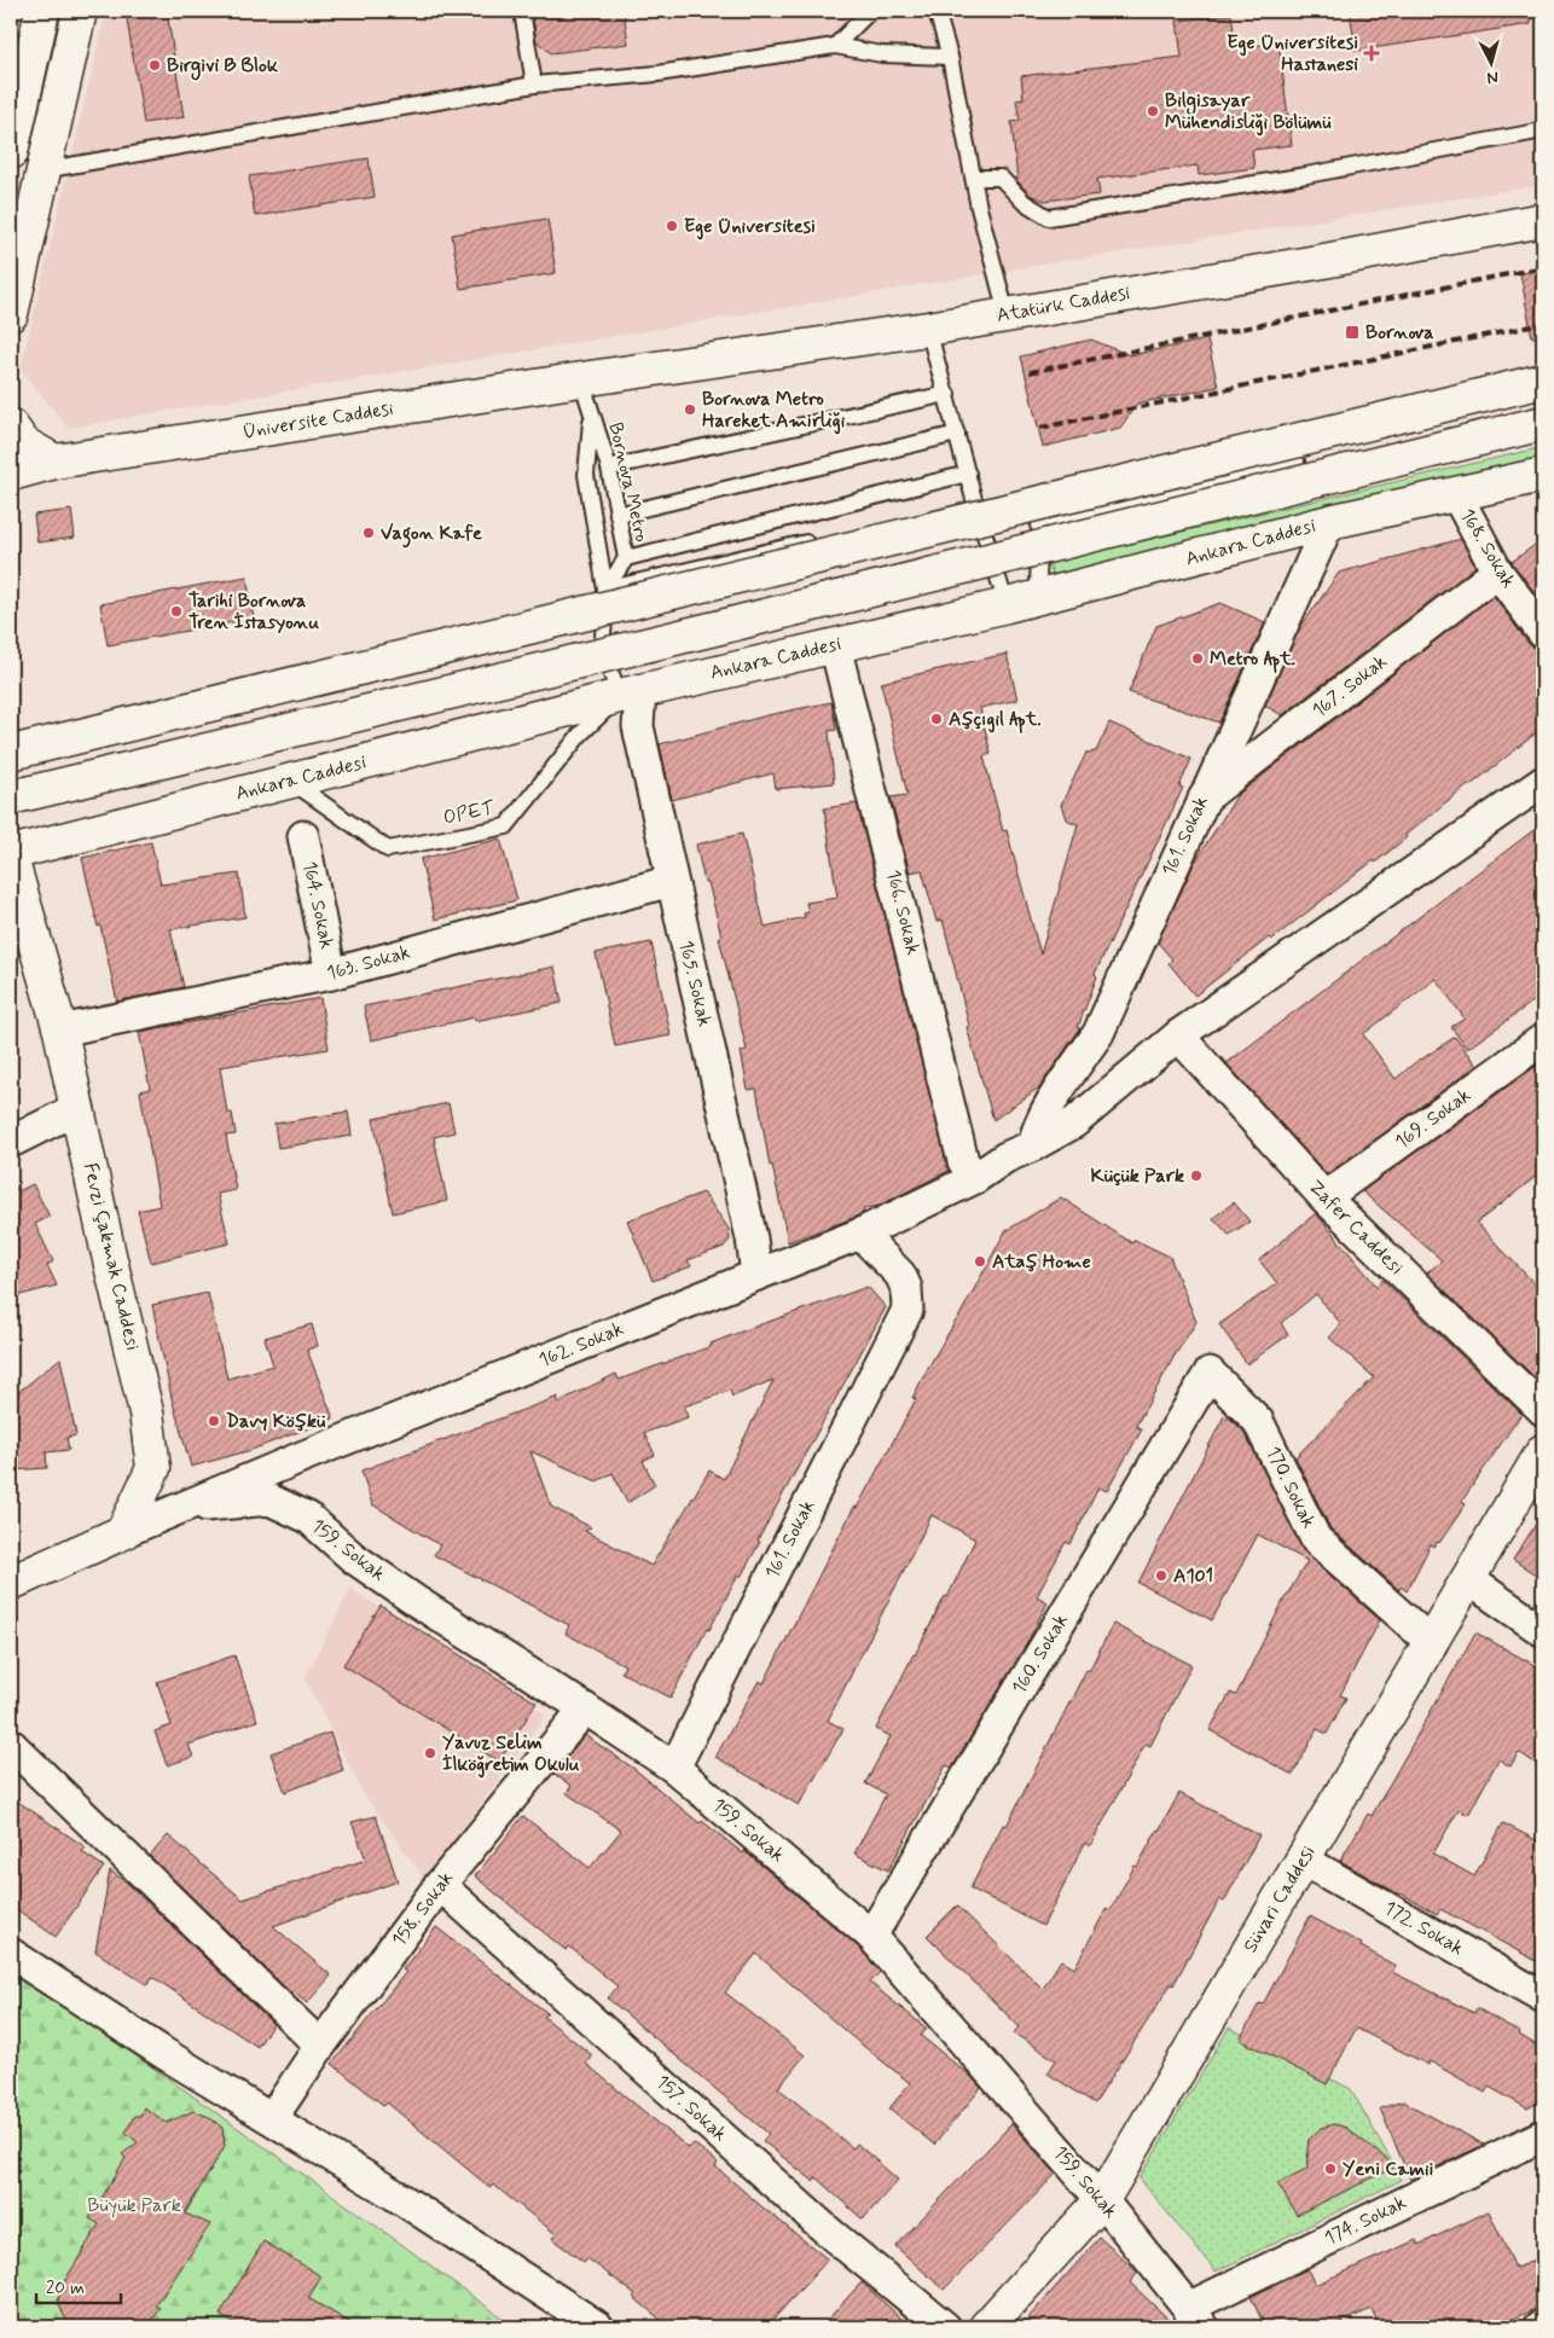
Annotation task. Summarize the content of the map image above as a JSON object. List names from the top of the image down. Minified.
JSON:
{"streets":{"main road":["Atatürk Caddesi","Üniversite Caddesi","Ankara Caddesi","Fevzi Çakmak Caddesi","Süvari Caddesi"],"street":["168. Sokak","167. Sokak","161. Sokak","164. Sokak","166. Sokak","163. Sokak","165. Sokak","169. Sokak","Zafer Caddesi","162. Sokak","170. Sokak","159. Sokak","160. Sokak","158. Sokak","172. Sokak","157. Sokak","174. Sokak"],"lane":["Bornova Metro","OPET"]},"crossings":[["Atatürk Caddesi","Üniversite Caddesi"],["Atatürk Caddesi","Bornova Metro"],["Üniversite Caddesi","Bornova Metro"],["Ankara Caddesi","168. Sokak"],["Ankara Caddesi","OPET"],["Ankara Caddesi","161. Sokak"],["Ankara Caddesi","166. Sokak"],["Ankara Caddesi","165. Sokak"],["168. Sokak","167. Sokak"],["167. Sokak","161. Sokak"],["OPET","165. Sokak"],["161. Sokak","162. Sokak"],["161. Sokak","159. Sokak"],["164. Sokak","163. Sokak"],["166. Sokak","162. Sokak"],["163. Sokak","165. Sokak"],["163. Sokak","Fevzi Çakmak Caddesi"],["165. Sokak","162. Sokak"],["169. Sokak","Zafer Caddesi"],["Zafer Caddesi","162. Sokak"],["Fevzi Çakmak Caddesi","162. Sokak"],["162. Sokak","159. Sokak"],["170. Sokak","160. Sokak"],["170. Sokak","Süvari Caddesi"],["159. Sokak","160. Sokak"],["159. Sokak","Süvari Caddesi"],["159. Sokak","158. Sokak"],["159. Sokak","174. Sokak"],["Süvari Caddesi","172. Sokak"],["158. Sokak","157. Sokak"]],"parks":["Büyük Park"],"places":{"health":["Ege Üniversitesi Hastanesi"],"other":["Birgivi B Blok","Bilgisayar Mühendisliği Bölümü","Ege Üniversitesi","Bornova Metro Hareket Amirliği","Vagon Kafe","Tarihi Bornova Tren İstasyonu","Metro Apt.","Aşçıgil Apt.","Küçük Park","Ataş Home","Davy Köşkü","A101","Yavuz Selim İlköğretim Okulu","Yeni Camii"],"transit":["Bornova"]},"scale_bar":"20 m","north":"bottom"}
